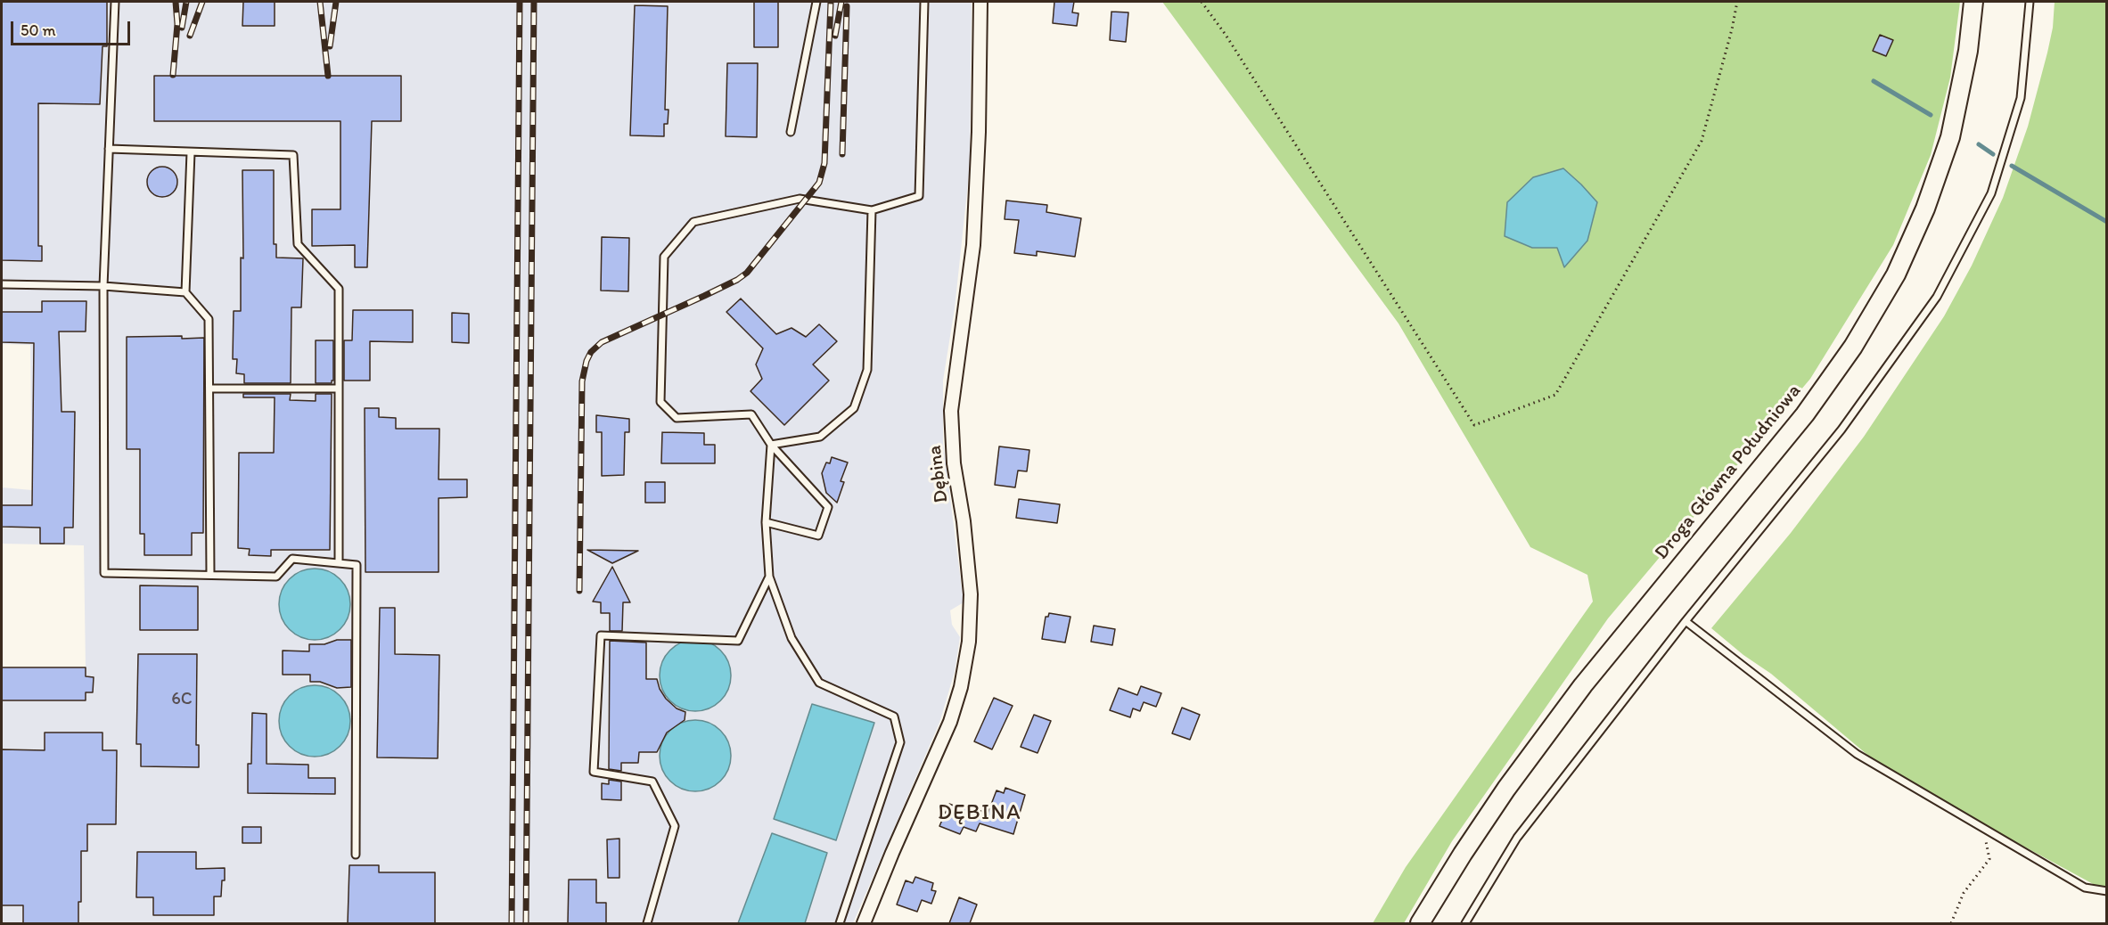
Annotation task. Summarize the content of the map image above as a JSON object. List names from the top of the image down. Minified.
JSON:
{"streets":{"main road":["Droga Główna Południowa"],"street":["Dębina"]},"districts":["DĘBINA"],"house_numbers":["6C"],"scale_bar":"50 m"}
